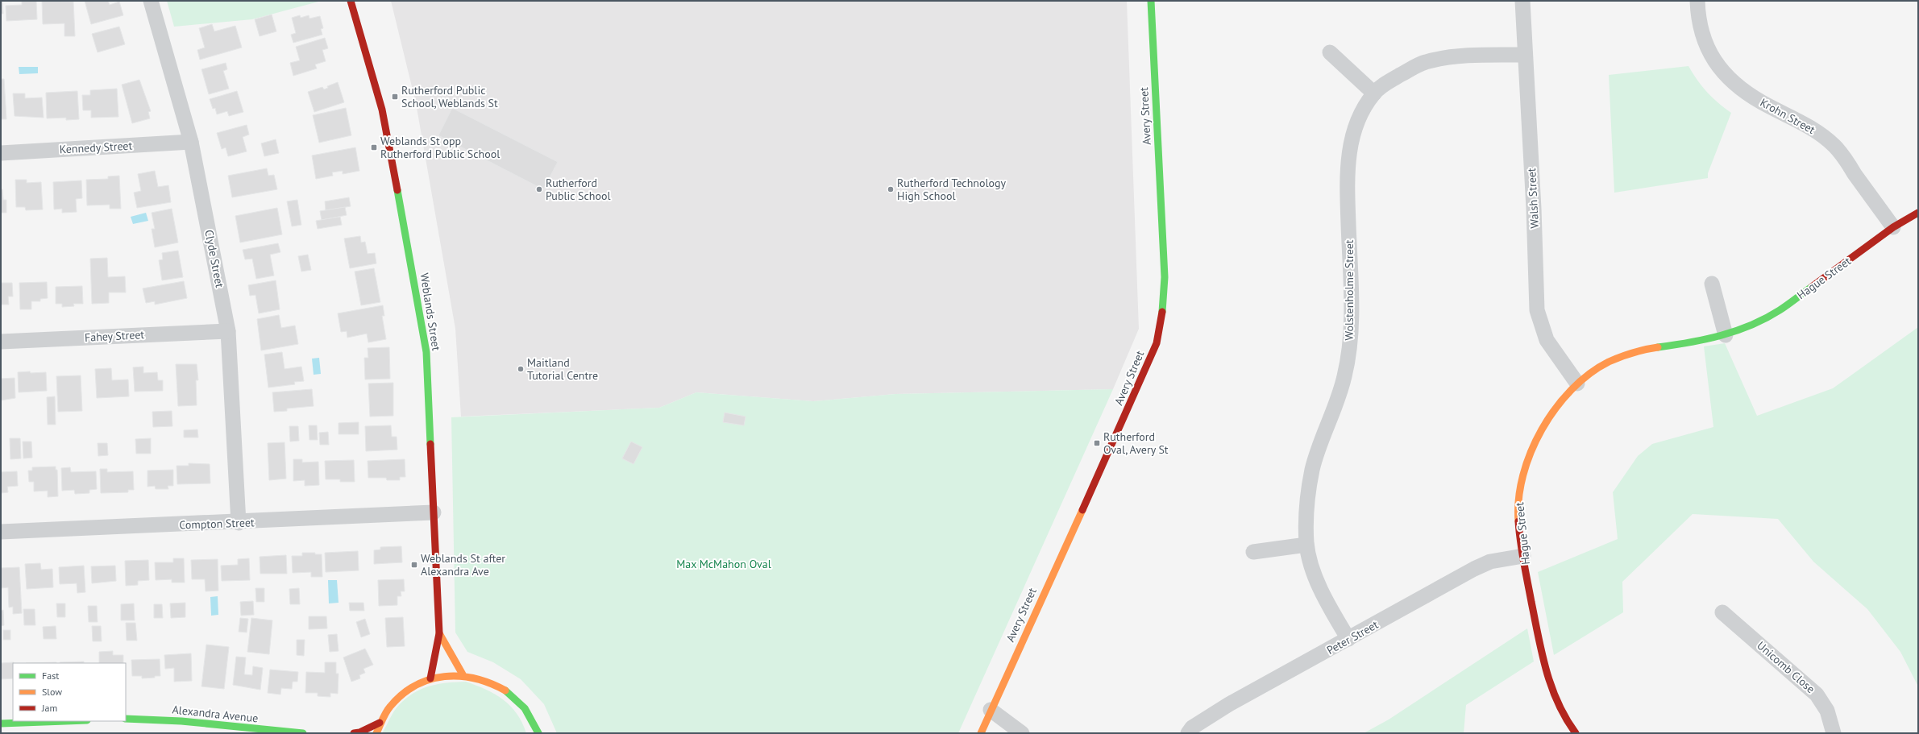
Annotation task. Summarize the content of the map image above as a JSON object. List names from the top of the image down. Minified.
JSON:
{"streets":{"street":["Avery Street","Krohn Street","Kennedy Street","Walsh Street","Clyde Street","Hague Street","Wolstenholme Street","Weblands Street","Fahey Street","Compton Street","Peter Street","Unicomb Close","Alexandra Avenue"]},"crossings":[["Krohn Street","Hague Street"],["Kennedy Street","Clyde Street"],["Walsh Street","Hague Street"],["Walsh Street","Wolstenholme Street"],["Clyde Street","Fahey Street"],["Clyde Street","Compton Street"],["Hague Street","Peter Street"],["Wolstenholme Street","Peter Street"],["Weblands Street","Compton Street"]],"parks":["Max McMahon Oval"],"places":{"transit":["Rutherford Public School, Weblands St","Weblands St opp Rutherford Public School","Rutherford Oval, Avery St","Weblands St after Alexandra Ave"],"other":["Rutherford Public School","Rutherford Technology High School","Maitland Tutorial Centre"]},"legend":["Fast","Slow","Jam"]}
